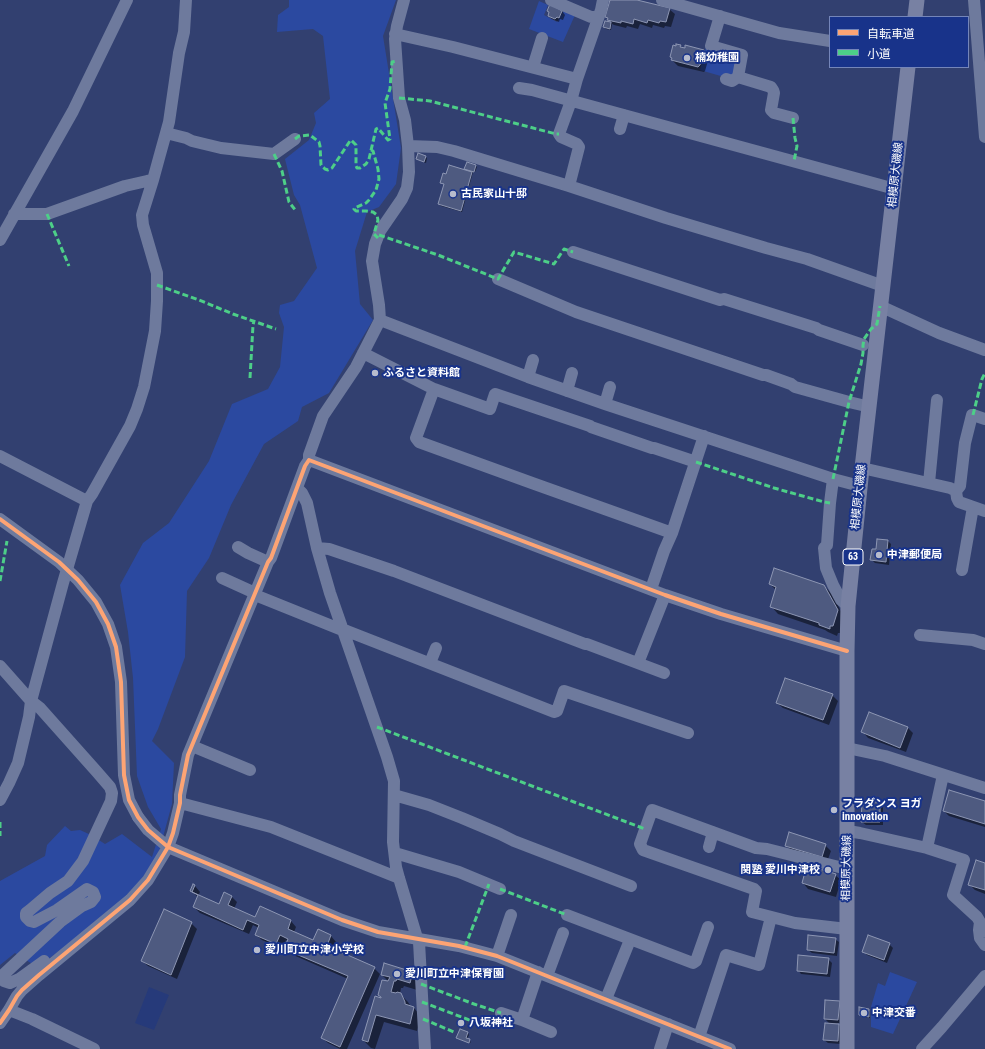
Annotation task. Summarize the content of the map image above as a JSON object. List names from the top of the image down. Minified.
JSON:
{"streets":{"main road":["相模原大磯線","63"]},"places":["楠幼稚園","古民家山十邸","ふるさと資料館","中津郵便局","フラダンス ヨガ innovation","関塾 愛川中津校","愛川町立中津小学校","愛川町立中津保育園","中津交番","八坂神社"],"legend":["自転車道","小道"]}
